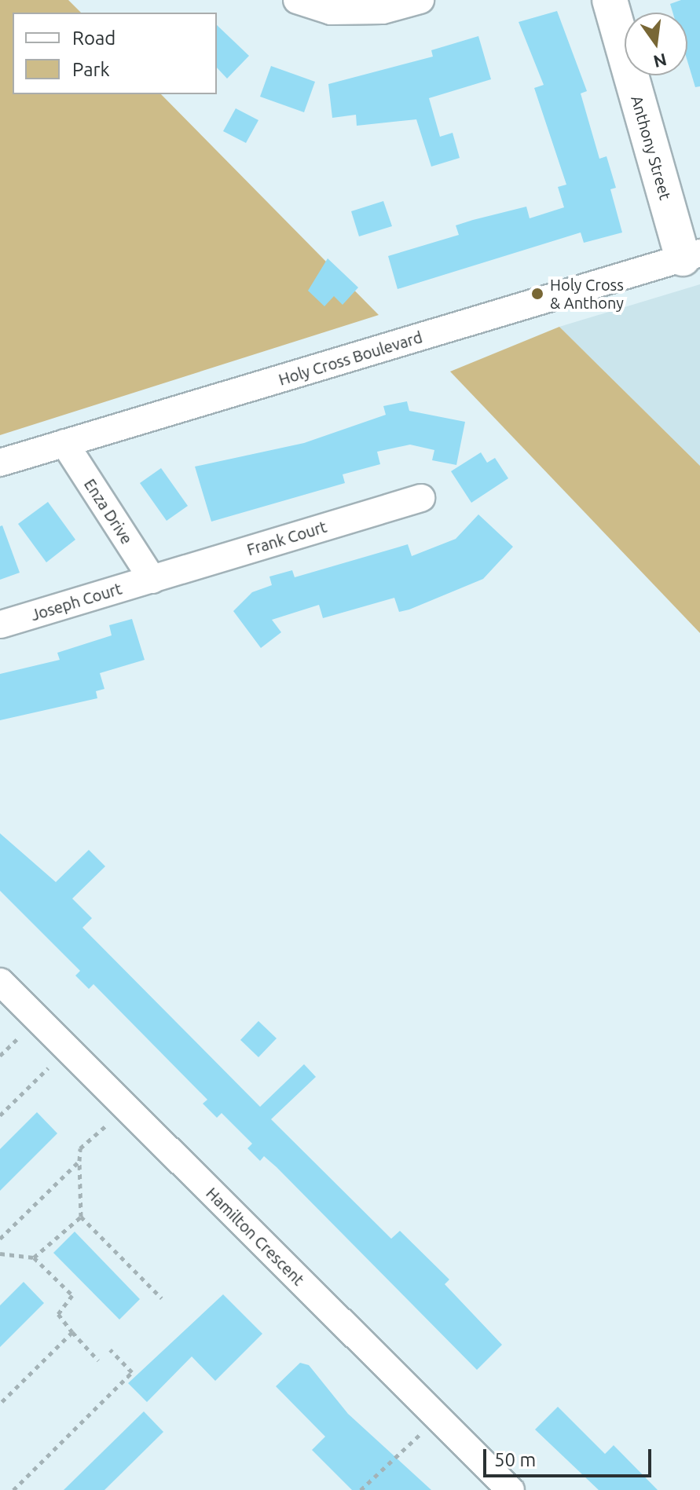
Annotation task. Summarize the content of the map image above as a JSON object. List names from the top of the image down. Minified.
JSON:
{"streets":{"street":["Anthony Street","Holy Cross Boulevard","Enza Drive","Frank Court","Joseph Court","Hamilton Crescent"]},"crossings":[["Anthony Street","Holy Cross Boulevard"],["Holy Cross Boulevard","Enza Drive"],["Enza Drive","Frank Court"],["Enza Drive","Joseph Court"],["Frank Court","Joseph Court"]],"places":["Holy Cross & Anthony"],"legend":["Road","Park"],"scale_bar":"50 m","north":"bottom"}
